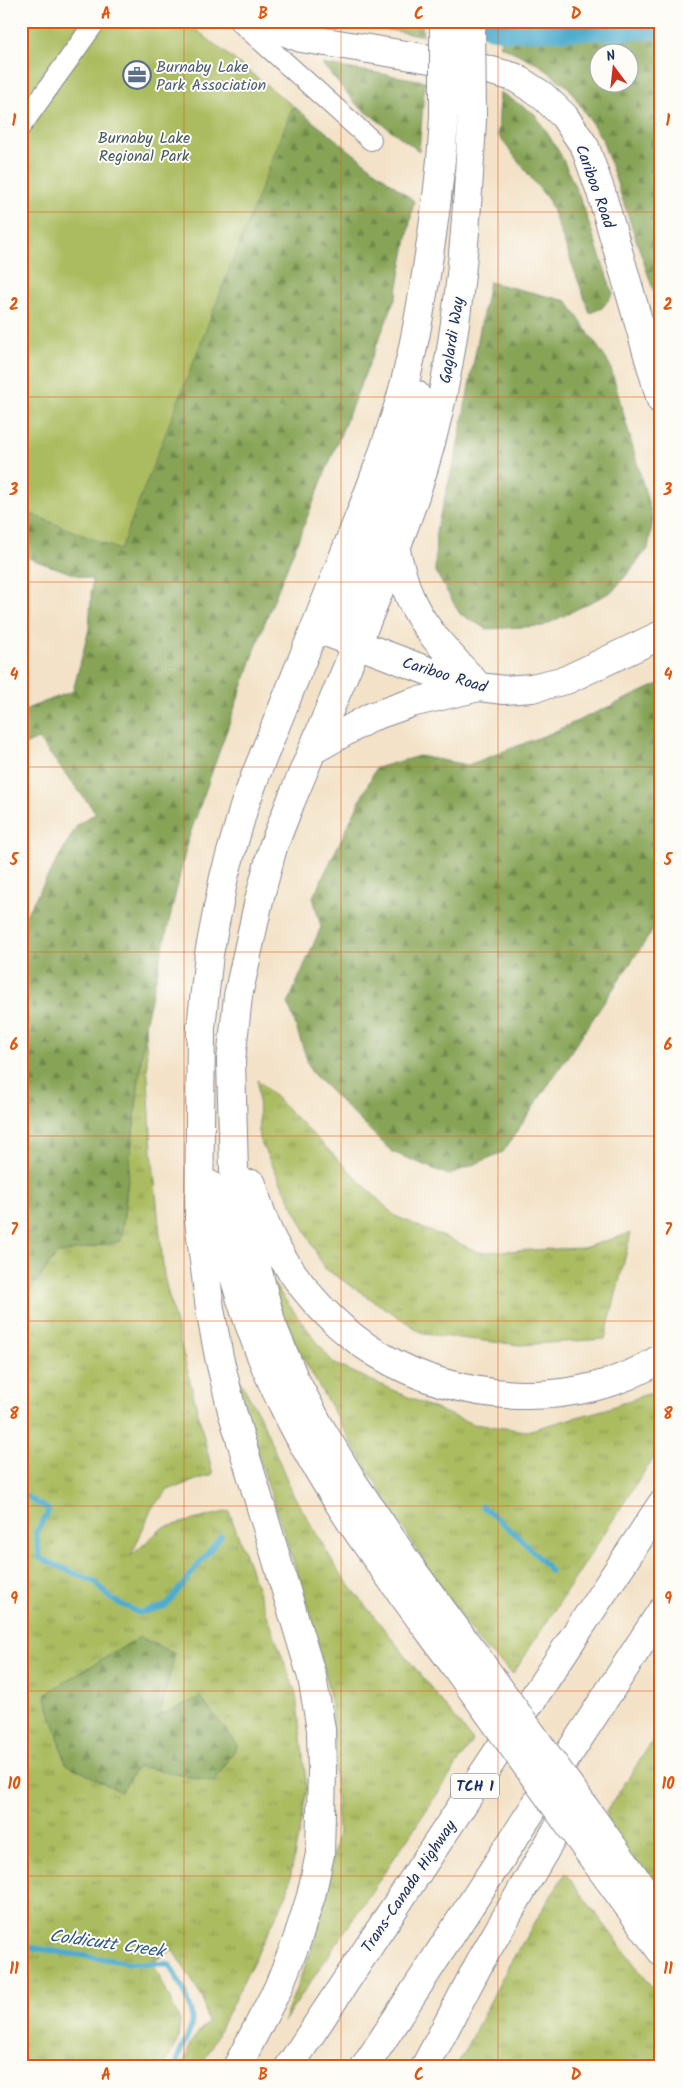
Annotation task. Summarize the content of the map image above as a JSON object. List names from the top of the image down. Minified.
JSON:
{"streets":{"main road":["Cariboo Road","Gaglardi Way","TCH 1","Trans-Canada Highway"]},"crossings":[["Cariboo Road","Gaglardi Way"]],"water":["Coldicutt Creek"],"parks":["Burnaby Lake Regional Park"],"places":{"office":["Burnaby Lake Park Association"]},"north":"top","grid":{"columns":["A","B","C","D"],"rows":["1","2","3","4","5","6","7","8","9","10","11"]}}
